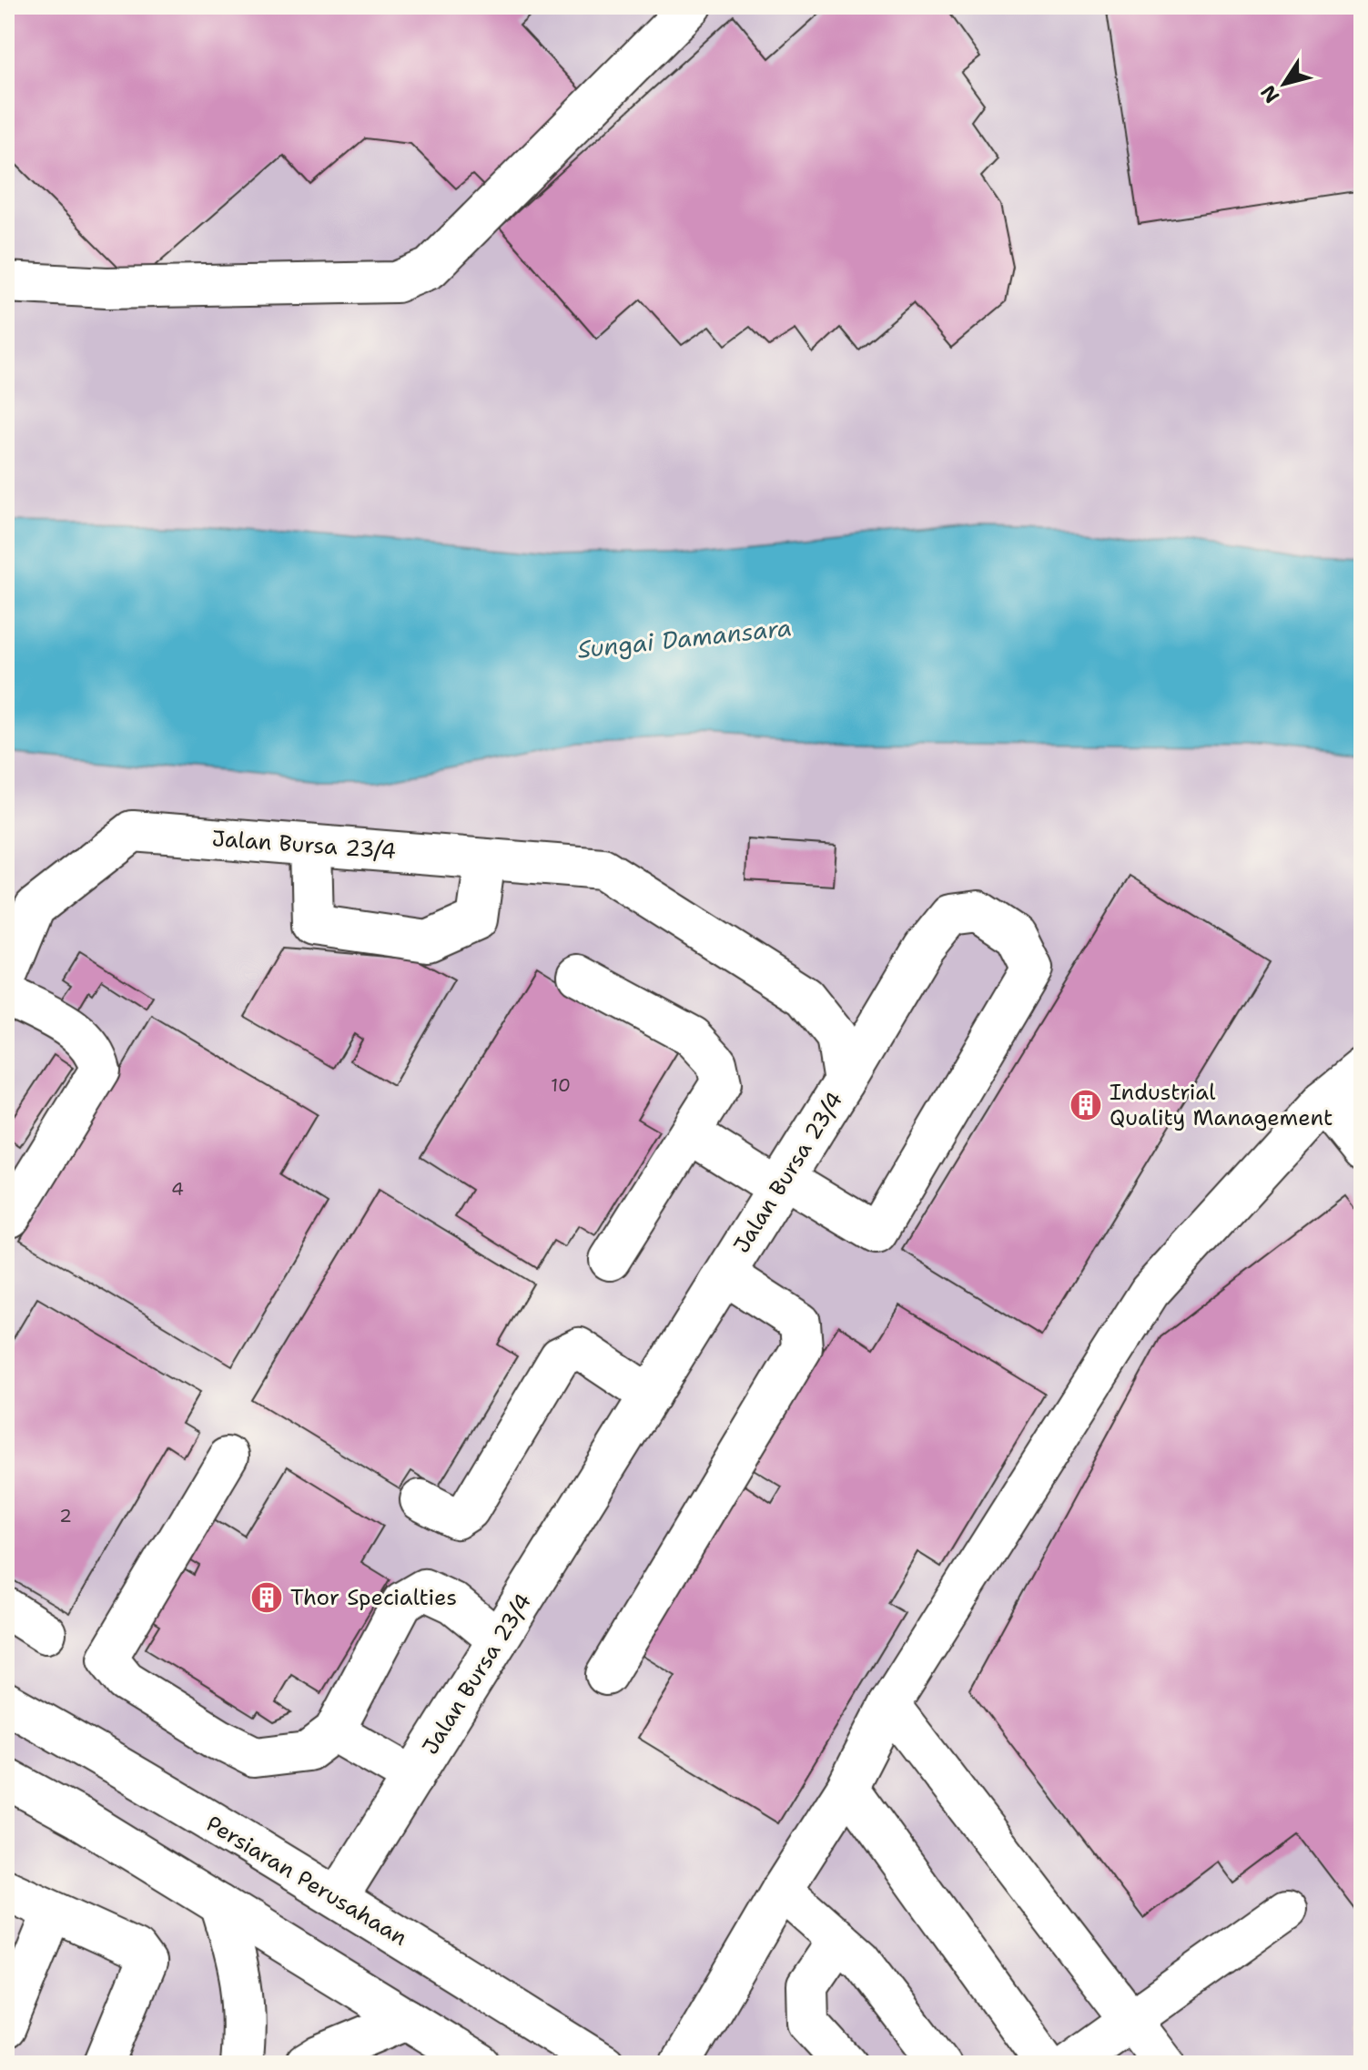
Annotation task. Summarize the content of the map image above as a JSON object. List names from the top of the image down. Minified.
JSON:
{"streets":{"street":["Jalan Bursa 23/4","Persiaran Perusahaan"]},"crossings":[["Jalan Bursa 23/4","Persiaran Perusahaan"]],"water":["Sungai Damansara"],"places":{"building":["Industrial Quality Management","Thor Specialties"]},"house_numbers":["10","4","2"],"north":"bottom left"}
